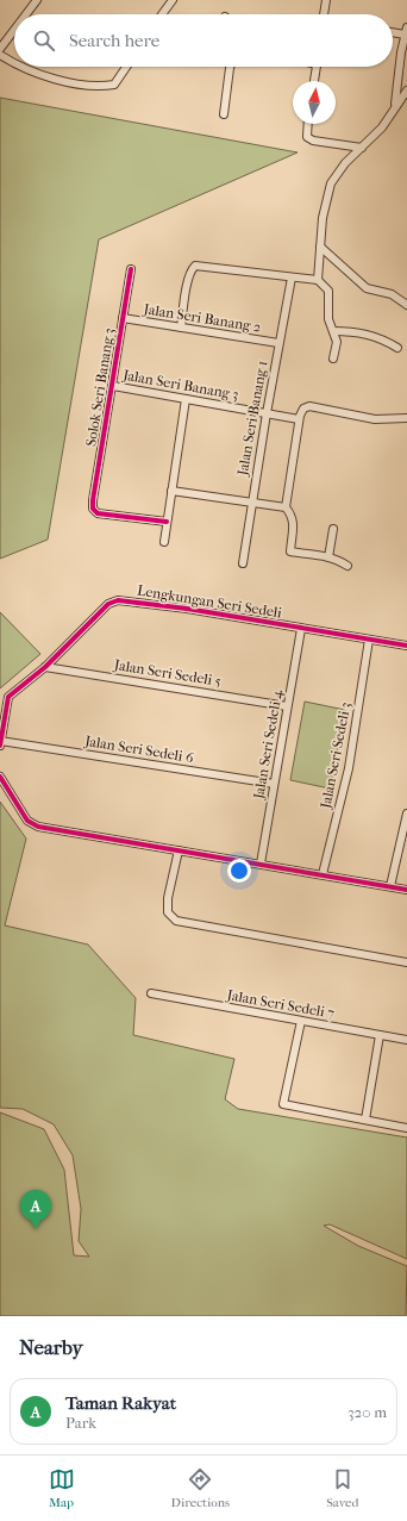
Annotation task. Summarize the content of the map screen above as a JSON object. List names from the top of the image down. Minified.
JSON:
{"streets":{"street":["Jalan Seri Banang 2","Jalan Seri Banang 3","Solok Seri Banang 3","Jalan Seri Banang 1","Lengkungan Seri Sedeli","Jalan Seri Sedeli 5","Jalan Seri Sedeli 4","Jalan Seri Sedeli 6","Jalan Seri Sedeli 3","Jalan Seri Sedeli 7"]},"crossings":[["Jalan Seri Banang 2","Solok Seri Banang 3"],["Jalan Seri Banang 2","Jalan Seri Banang 1"],["Jalan Seri Banang 3","Solok Seri Banang 3"],["Jalan Seri Banang 3","Jalan Seri Banang 1"],["Lengkungan Seri Sedeli","Jalan Seri Sedeli 5"],["Lengkungan Seri Sedeli","Jalan Seri Sedeli 4"],["Lengkungan Seri Sedeli","Jalan Seri Sedeli 6"],["Lengkungan Seri Sedeli","Jalan Seri Sedeli 3"],["Jalan Seri Sedeli 5","Jalan Seri Sedeli 4"],["Jalan Seri Sedeli 4","Jalan Seri Sedeli 6"]],"north":"top","page":{"search":"Search here","pins":"A","heading":"Nearby","list":[{"mark":"A","name":"Taman Rakyat","note":"Park","value":"320 m"}],"nav":["Map","Directions","Saved"]}}
